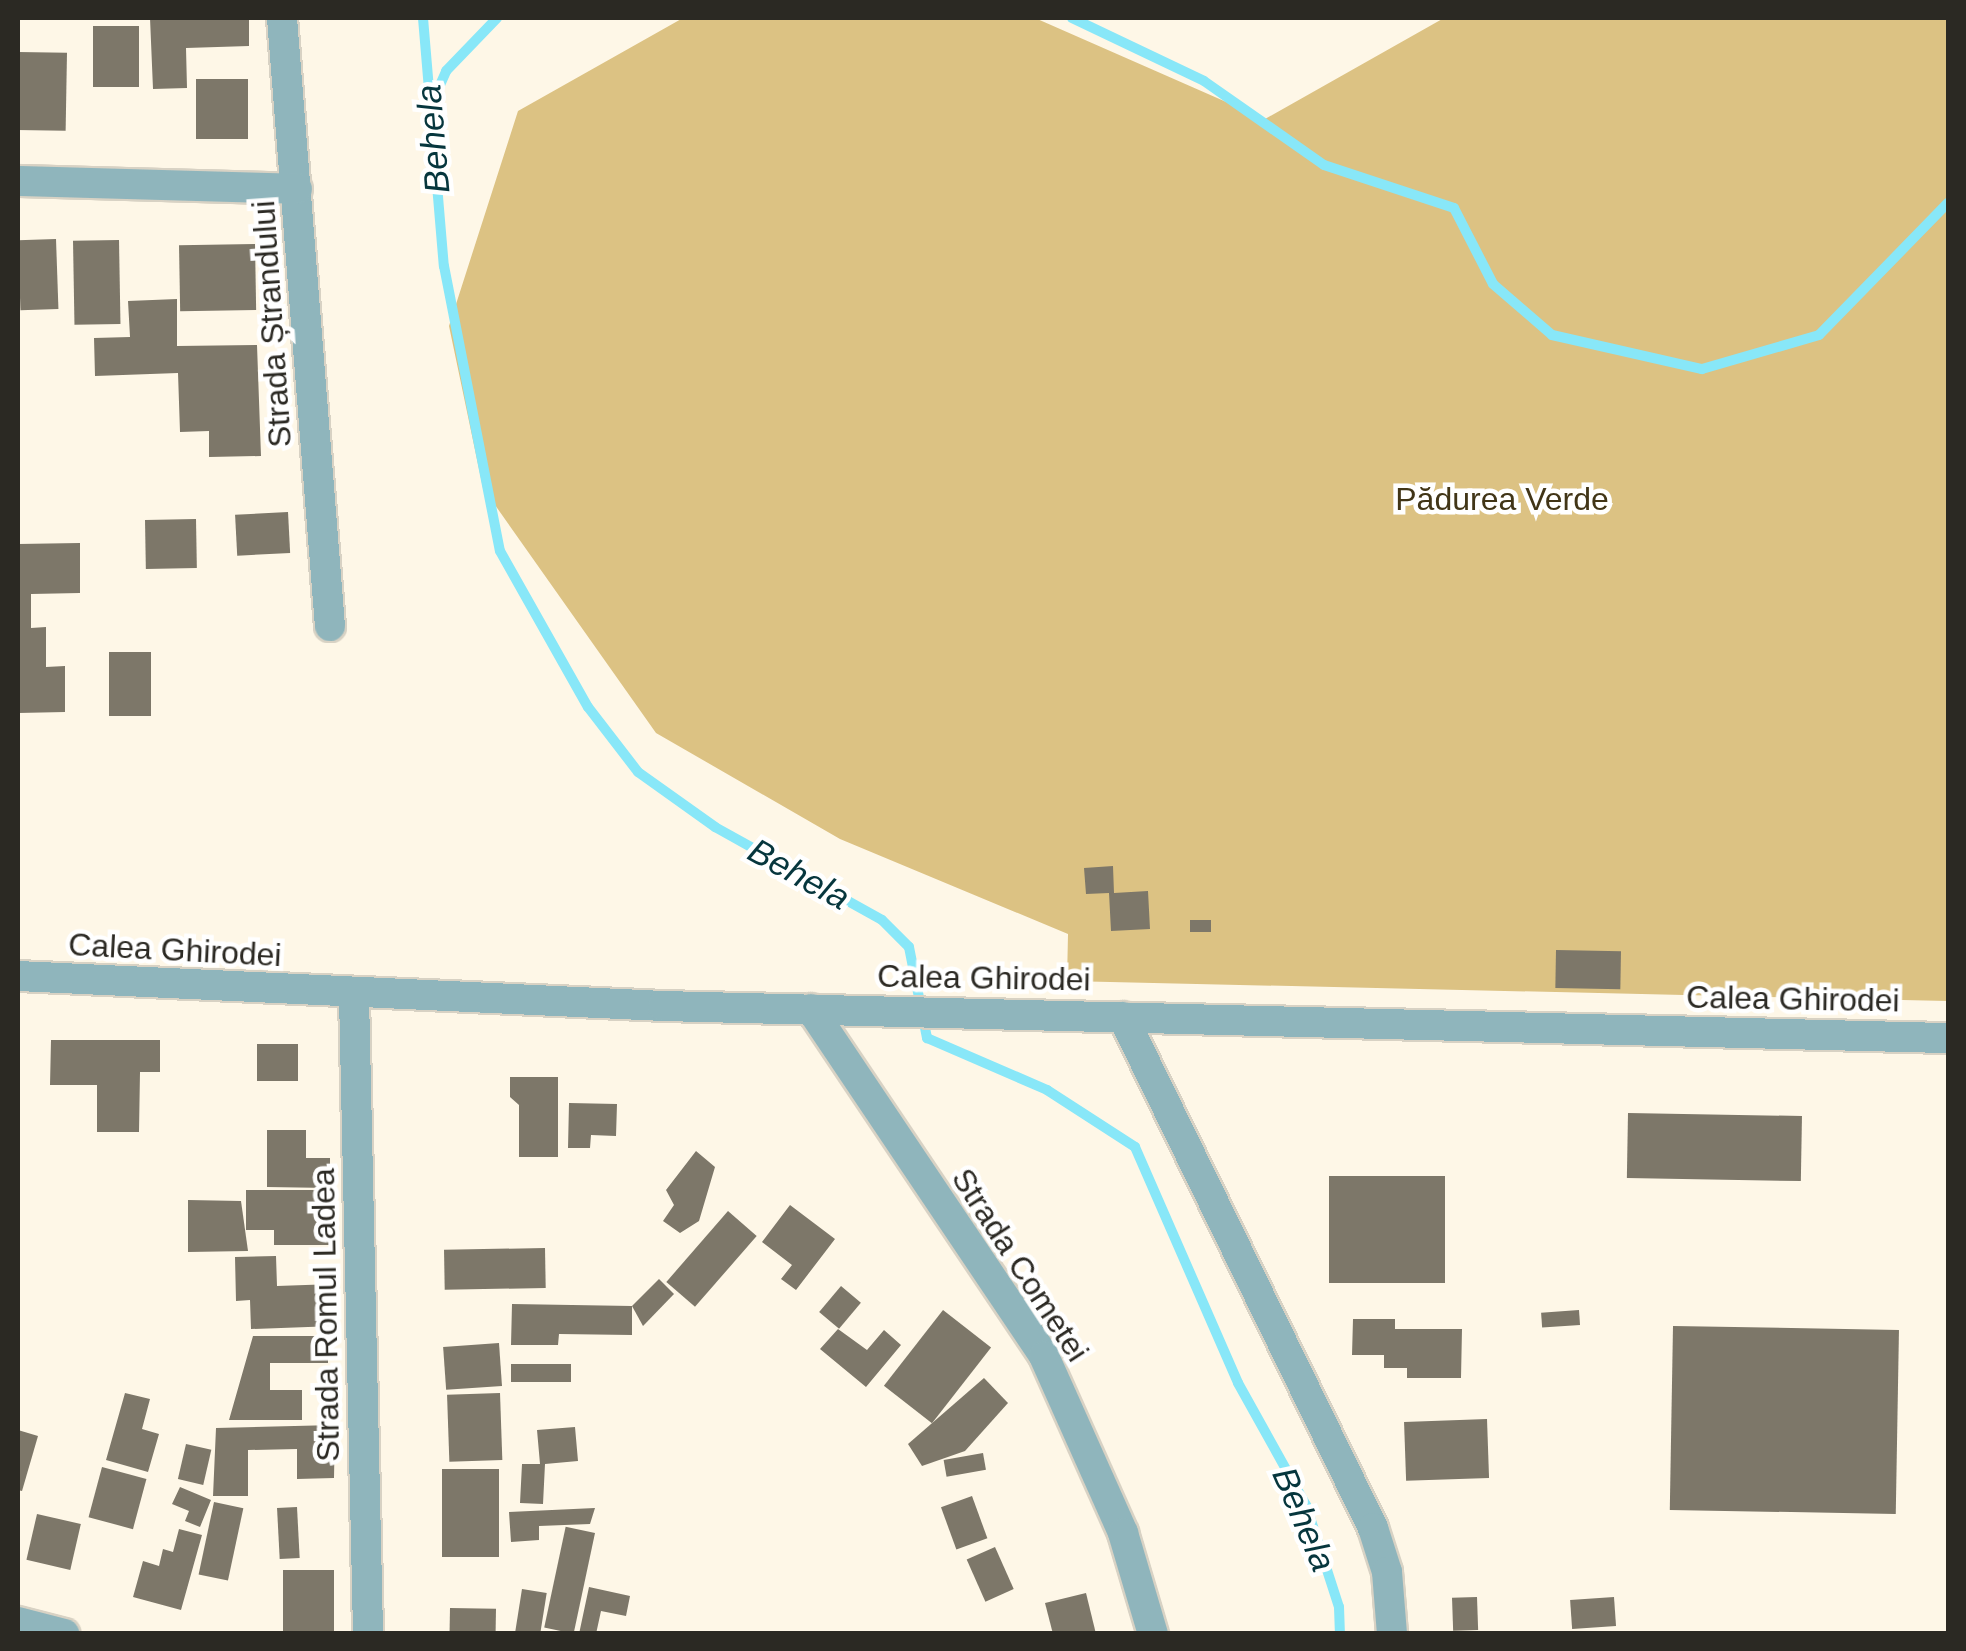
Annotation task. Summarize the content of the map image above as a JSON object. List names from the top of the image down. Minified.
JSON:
{"streets":{"street":["Strada Ștrandului","Calea Ghirodei","Strada Cometei","Strada Romul Ladea"]},"crossings":[["Calea Ghirodei","Strada Cometei"],["Calea Ghirodei","Strada Romul Ladea"]],"water":["Behela"],"parks":["Pădurea Verde"]}
